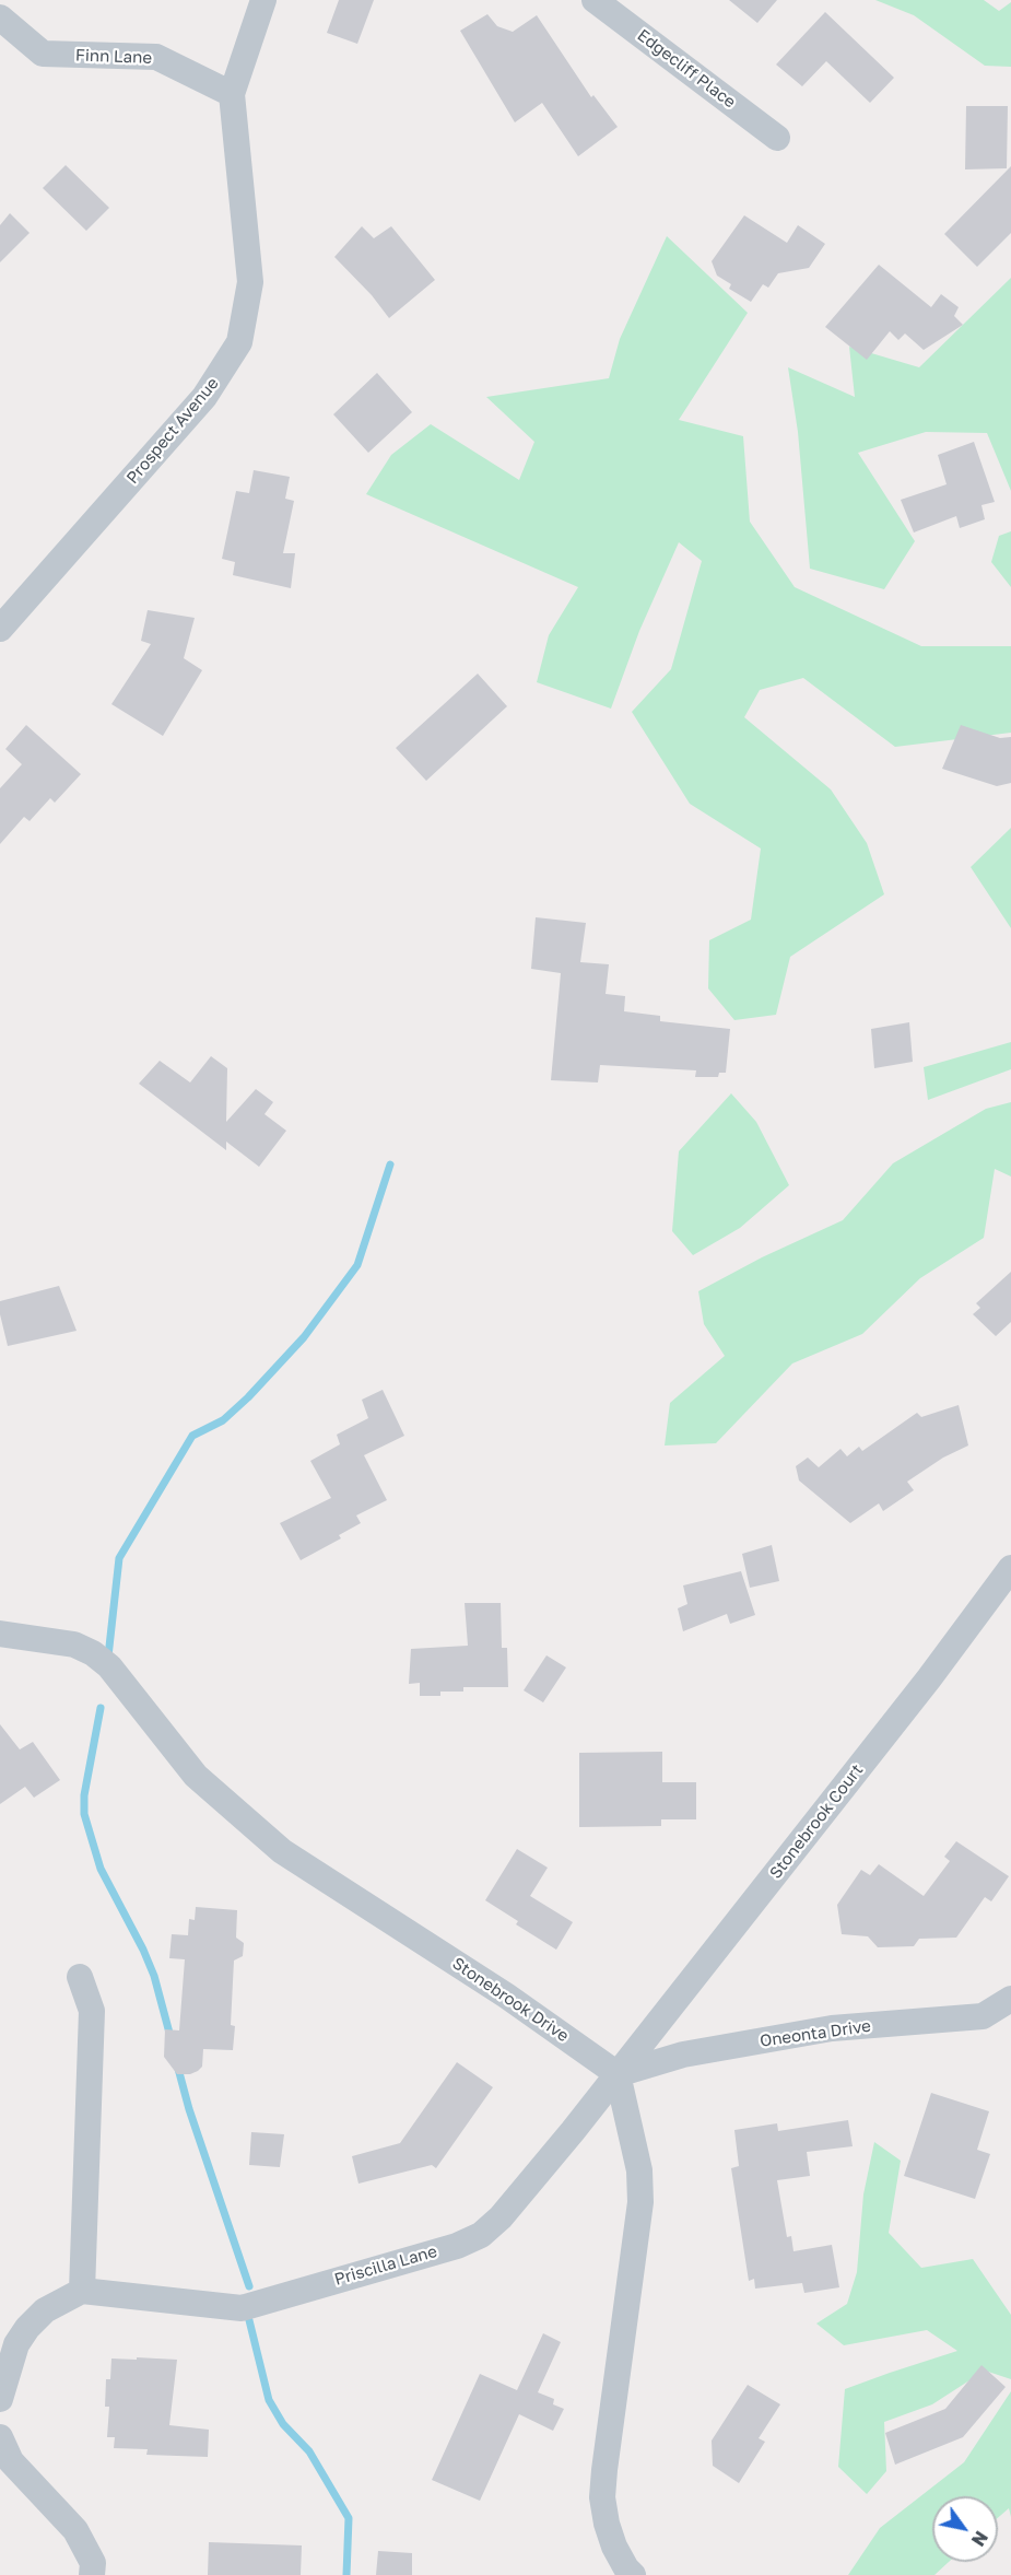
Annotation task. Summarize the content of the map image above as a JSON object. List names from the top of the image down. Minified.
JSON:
{"streets":{"street":["Finn Lane","Edgecliff Place","Prospect Avenue","Stonebrook Court","Stonebrook Drive","Oneonta Drive","Priscilla Lane"]},"crossings":[["Finn Lane","Prospect Avenue"],["Stonebrook Court","Stonebrook Drive"],["Stonebrook Court","Oneonta Drive"],["Stonebrook Court","Priscilla Lane"],["Stonebrook Drive","Oneonta Drive"],["Stonebrook Drive","Priscilla Lane"],["Oneonta Drive","Priscilla Lane"]],"north":"bottom right"}
